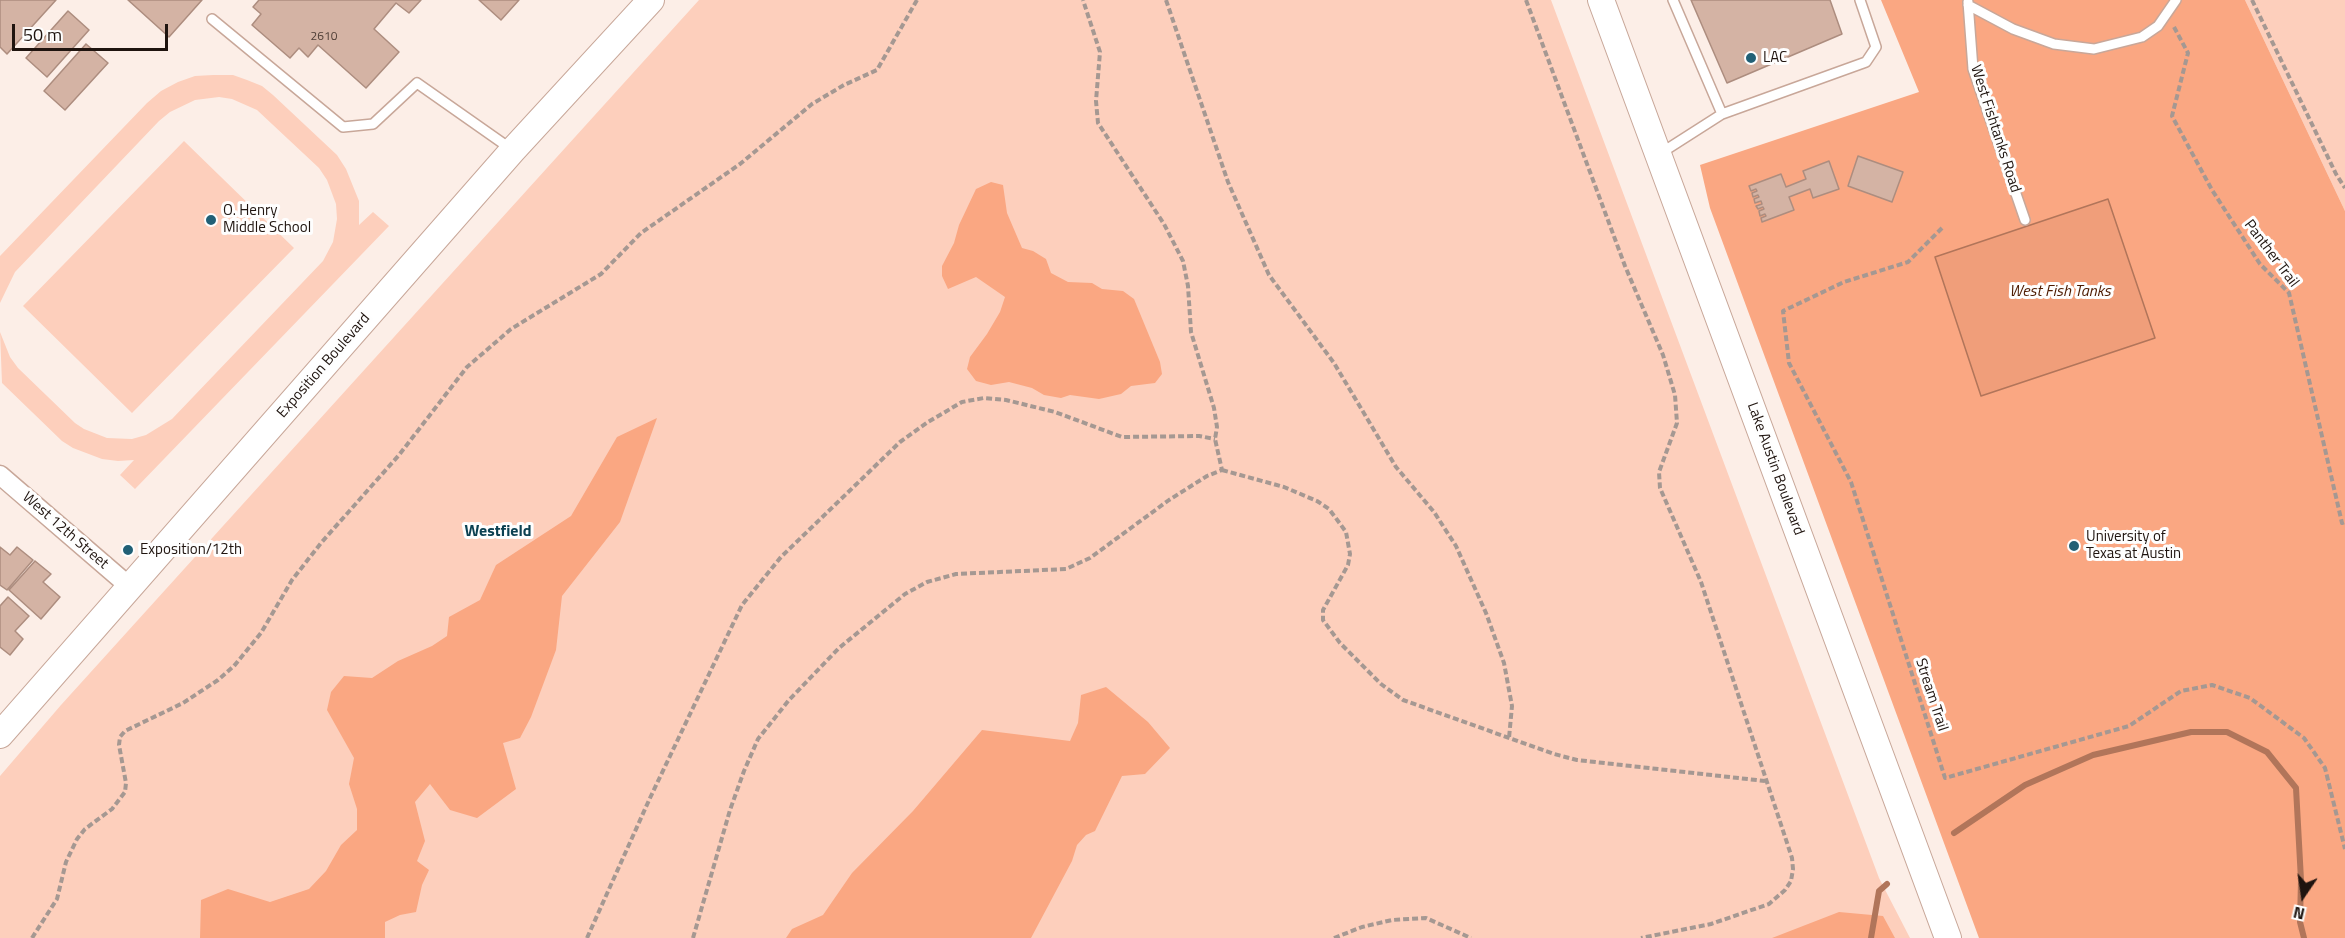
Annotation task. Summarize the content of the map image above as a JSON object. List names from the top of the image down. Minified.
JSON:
{"streets":{"street":["Exposition Boulevard","Lake Austin Boulevard","West 12th Street"],"lane":["West Fishtanks Road"],"path":["Panther Trail","Stream Trail"]},"crossings":[["Exposition Boulevard","West 12th Street"]],"districts":["Westfield"],"water":["West Fish Tanks"],"places":["LAC","O. Henry Middle School","University of Texas at Austin","Exposition/12th"],"house_numbers":["2610"],"scale_bar":"50 m","north":"bottom"}
